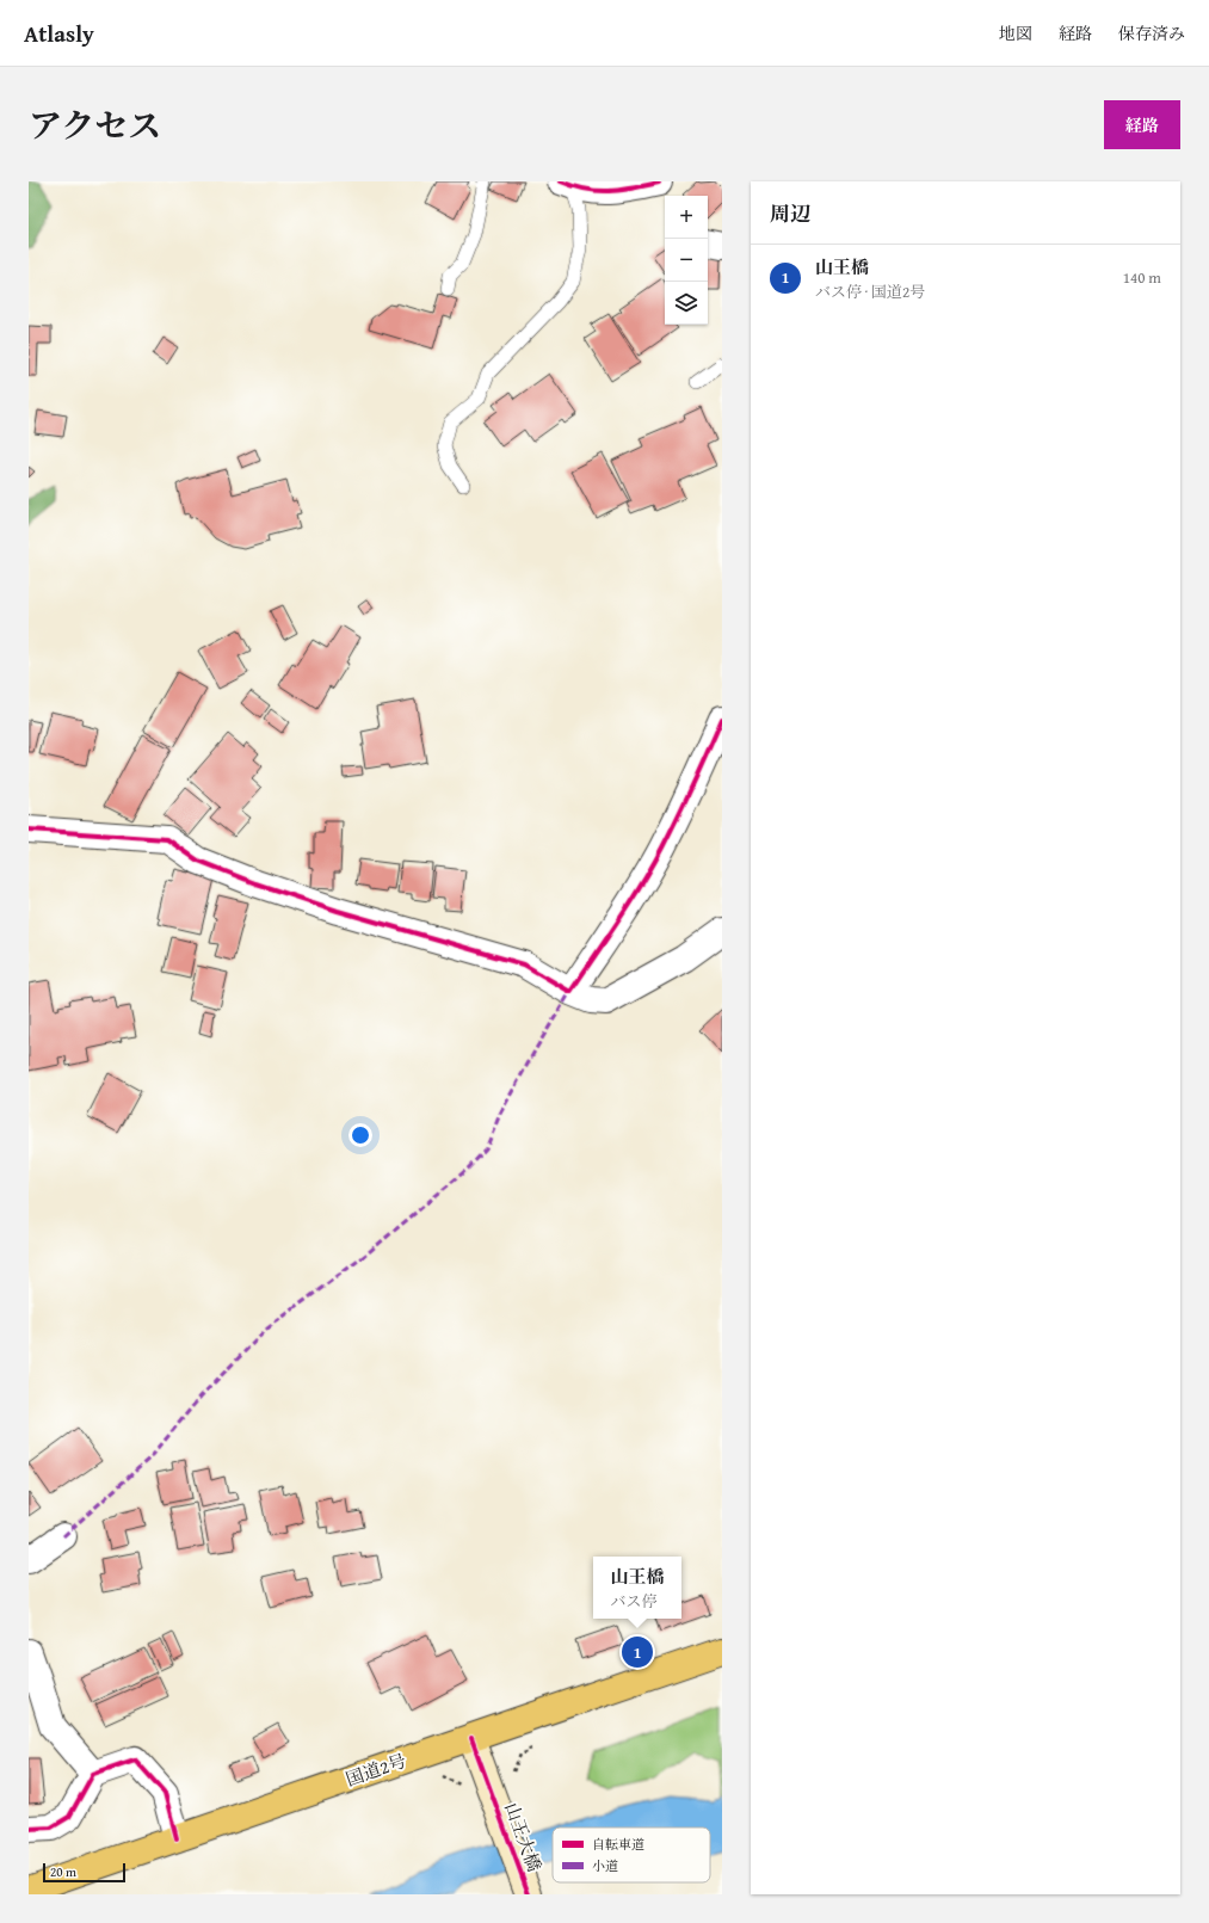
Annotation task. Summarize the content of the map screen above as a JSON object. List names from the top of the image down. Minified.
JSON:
{"streets":{"highway":["国道2号"],"street":["山王大橋"]},"crossings":[["国道2号","山王大橋"]],"legend":["自転車道","小道"],"scale_bar":"20 m","page":{"header":"Atlasly","nav":["地図","経路","保存済み"],"title":"アクセス","buttons":"経路","heading":"周辺","map_buttons":["+","−"],"list":[{"mark":"1","name":"山王橋","note":"バス停 · 国道2号","value":"140 m"}],"popup":["山王橋","バス停"],"pins":"1","scale":"20 m"}}
